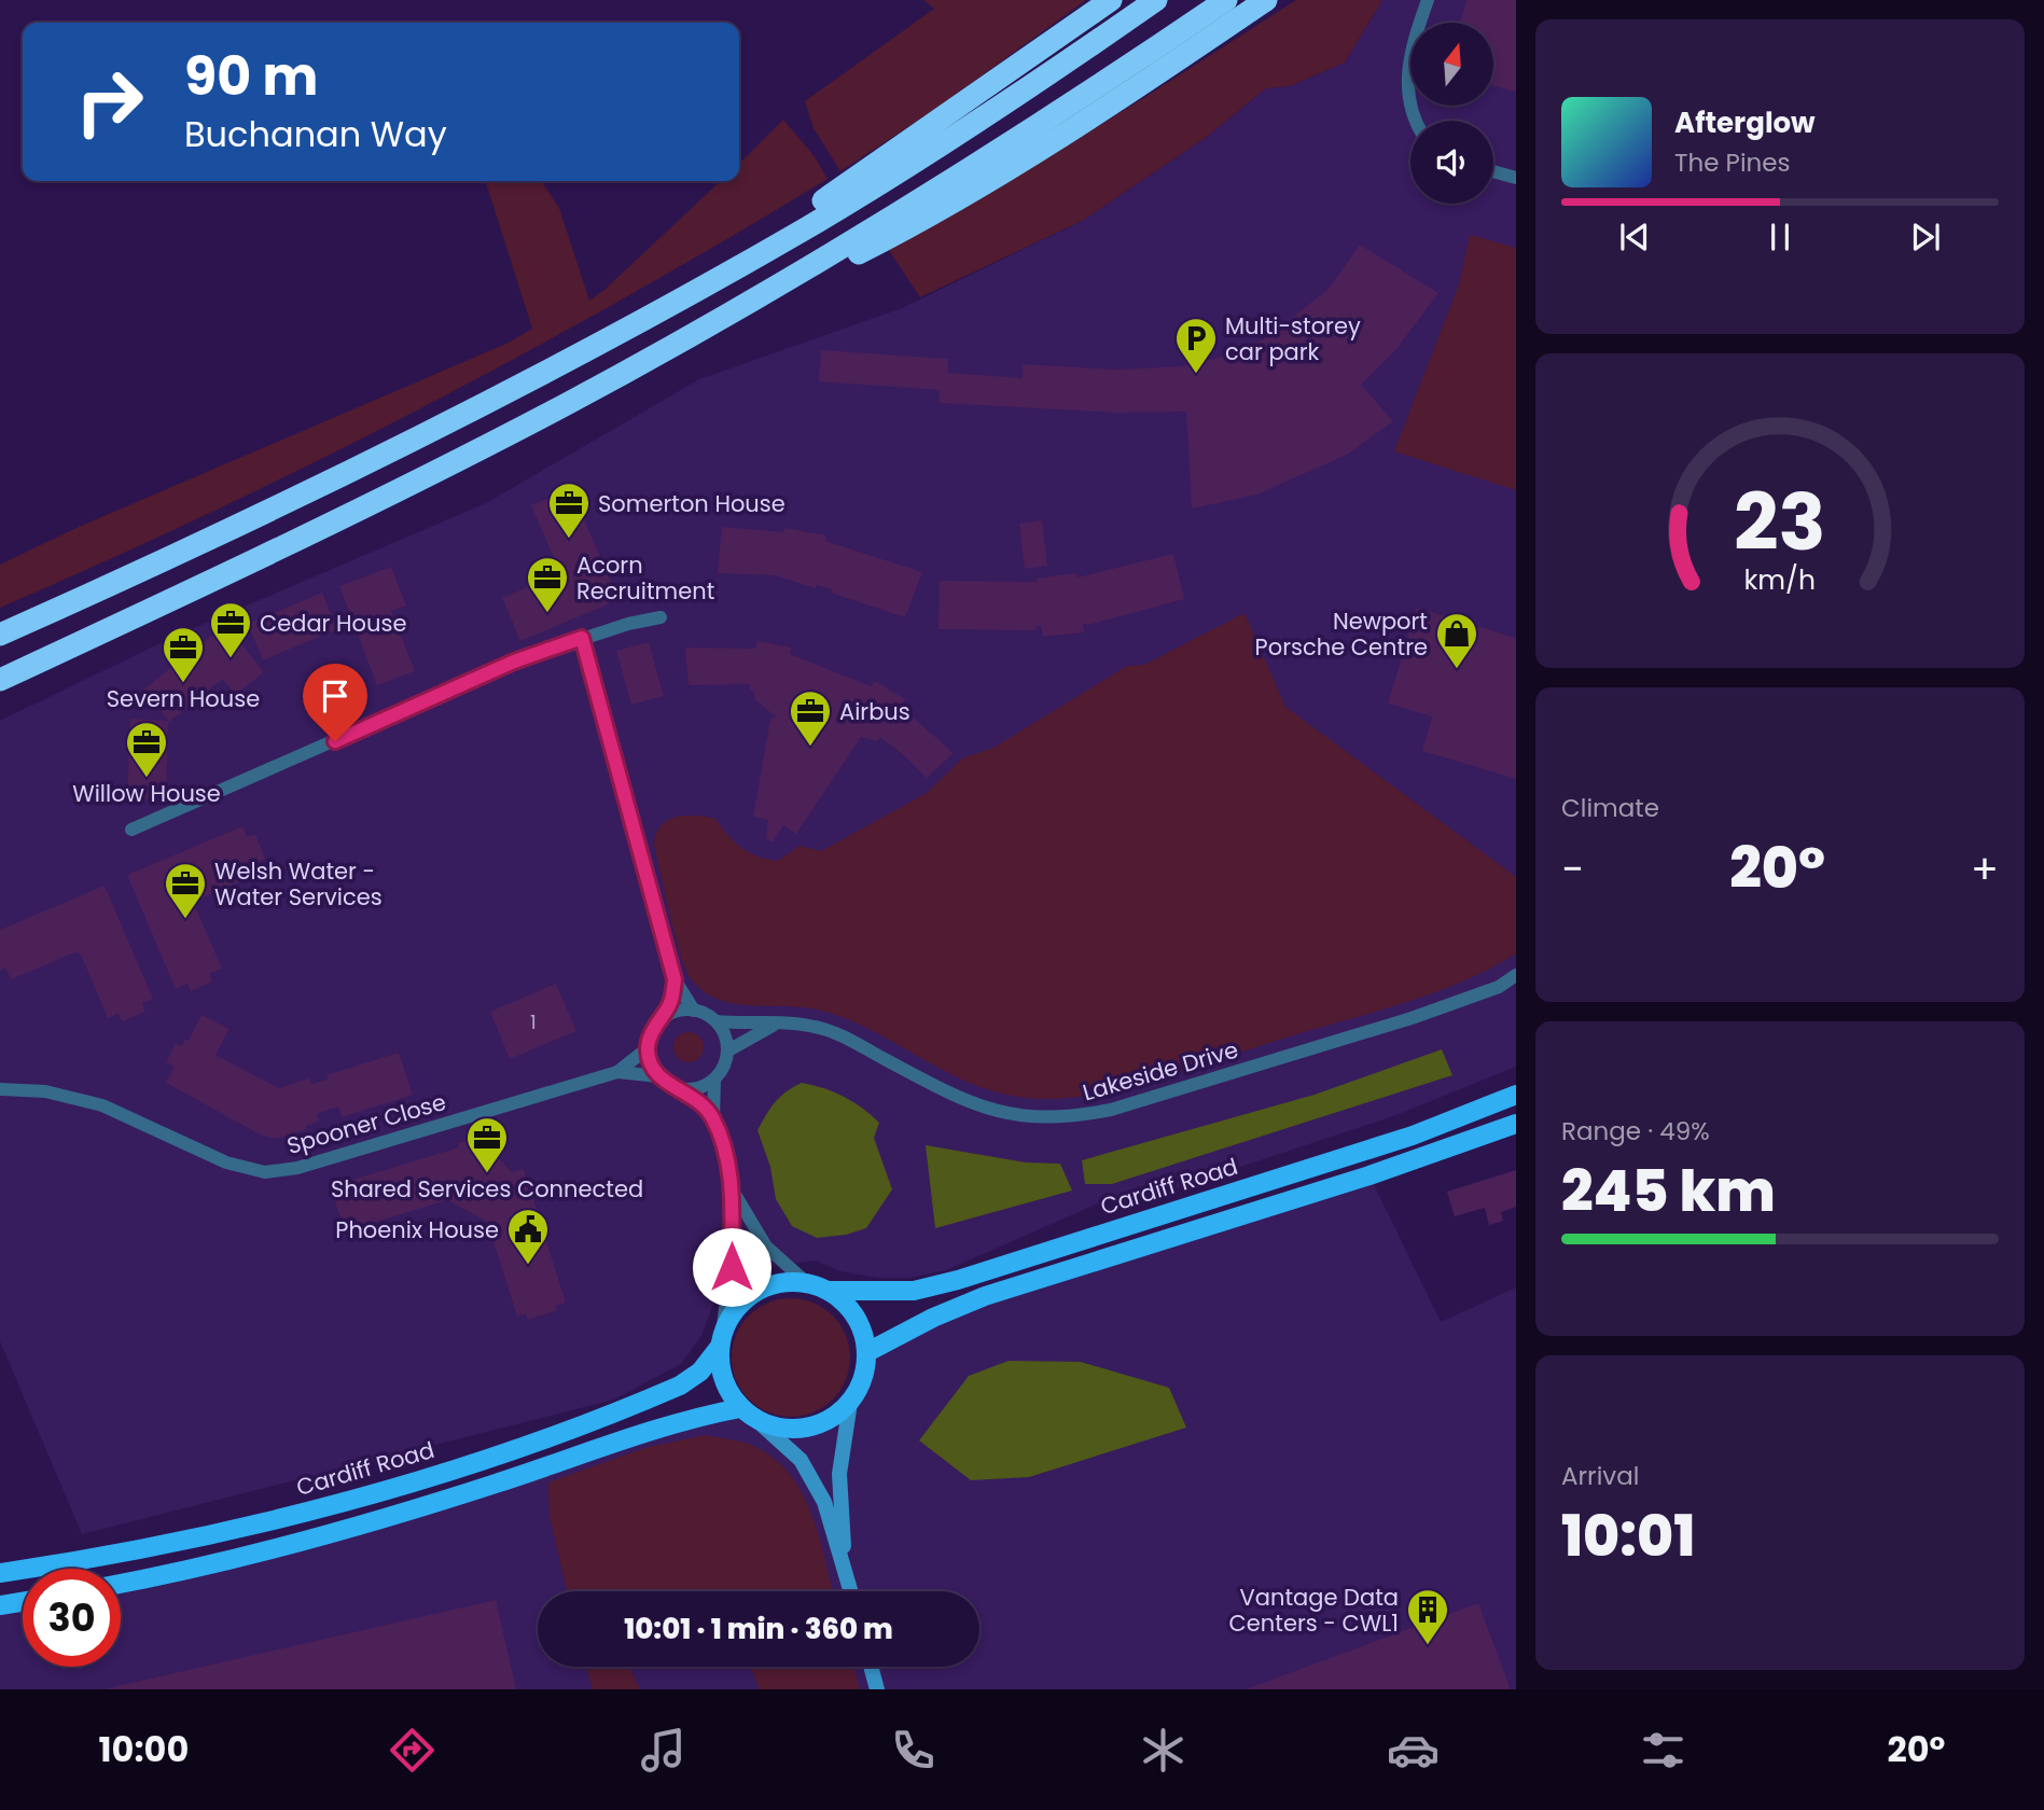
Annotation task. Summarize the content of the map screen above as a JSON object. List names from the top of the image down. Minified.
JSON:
{"streets":{"main road":["Cardiff Road"],"street":["Lakeside Drive","Spooner Close"]},"crossings":[["Lakeside Drive","Spooner Close"]],"places":{"parking":["Multi-storey car park"],"office":["Somerton House","Acorn Recruitment","Cedar House","Severn House","Airbus","Willow House","Welsh Water - Water Services","Shared Services Connected"],"shop":["Newport Porsche Centre"],"public building":["Phoenix House"],"building":["Vantage Data Centers - CWL1"]},"house_numbers":["1"],"north":"top","page":{"turn":["90 m","Buchanan Way"],"song":["Afterglow","The Pines"],"tile":["Climate",["Range · 49%","245 km"],["Arrival","10:01"]],"heat":["−","20°","+"],"limit":"30","trip":"10:01 · 1 min · 360 m","tabs":["10:00","20°"],"gauge":["23","km/h"]}}
